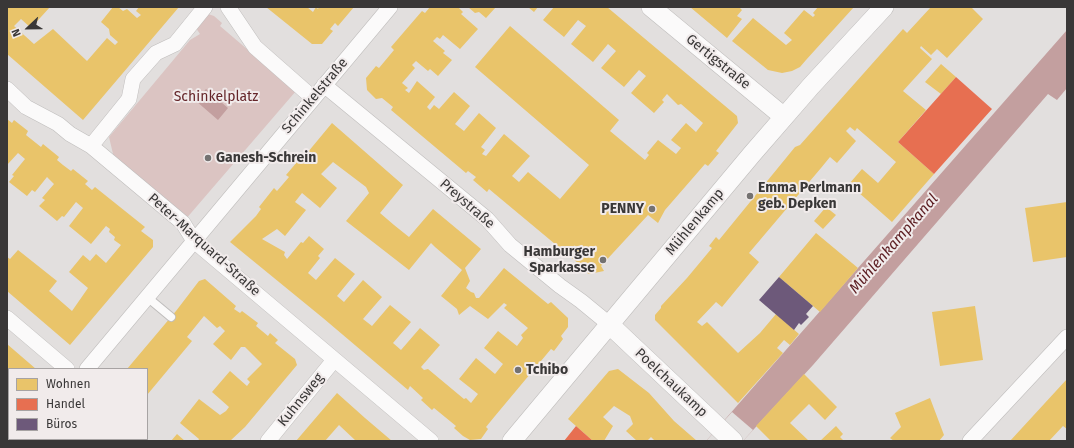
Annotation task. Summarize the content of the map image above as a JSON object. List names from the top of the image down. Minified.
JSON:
{"streets":{"street":["Gertigstraße","Schinkelstraße","Preystraße","Mühlenkamp","Peter-Marquard-Straße","Poelchaukamp","Kuhnsweg"]},"crossings":[["Gertigstraße","Mühlenkamp"],["Schinkelstraße","Preystraße"],["Schinkelstraße","Peter-Marquard-Straße"],["Preystraße","Mühlenkamp"],["Preystraße","Poelchaukamp"],["Mühlenkamp","Poelchaukamp"],["Peter-Marquard-Straße","Kuhnsweg"]],"water":["Mühlenkampkanal"],"parks":["Schinkelplatz"],"places":["Ganesh-Schrein","Emma Perlmann geb. Depken","PENNY","Hamburger Sparkasse","Tchibo"],"legend":["Wohnen","Handel","Büros"],"north":"left"}
